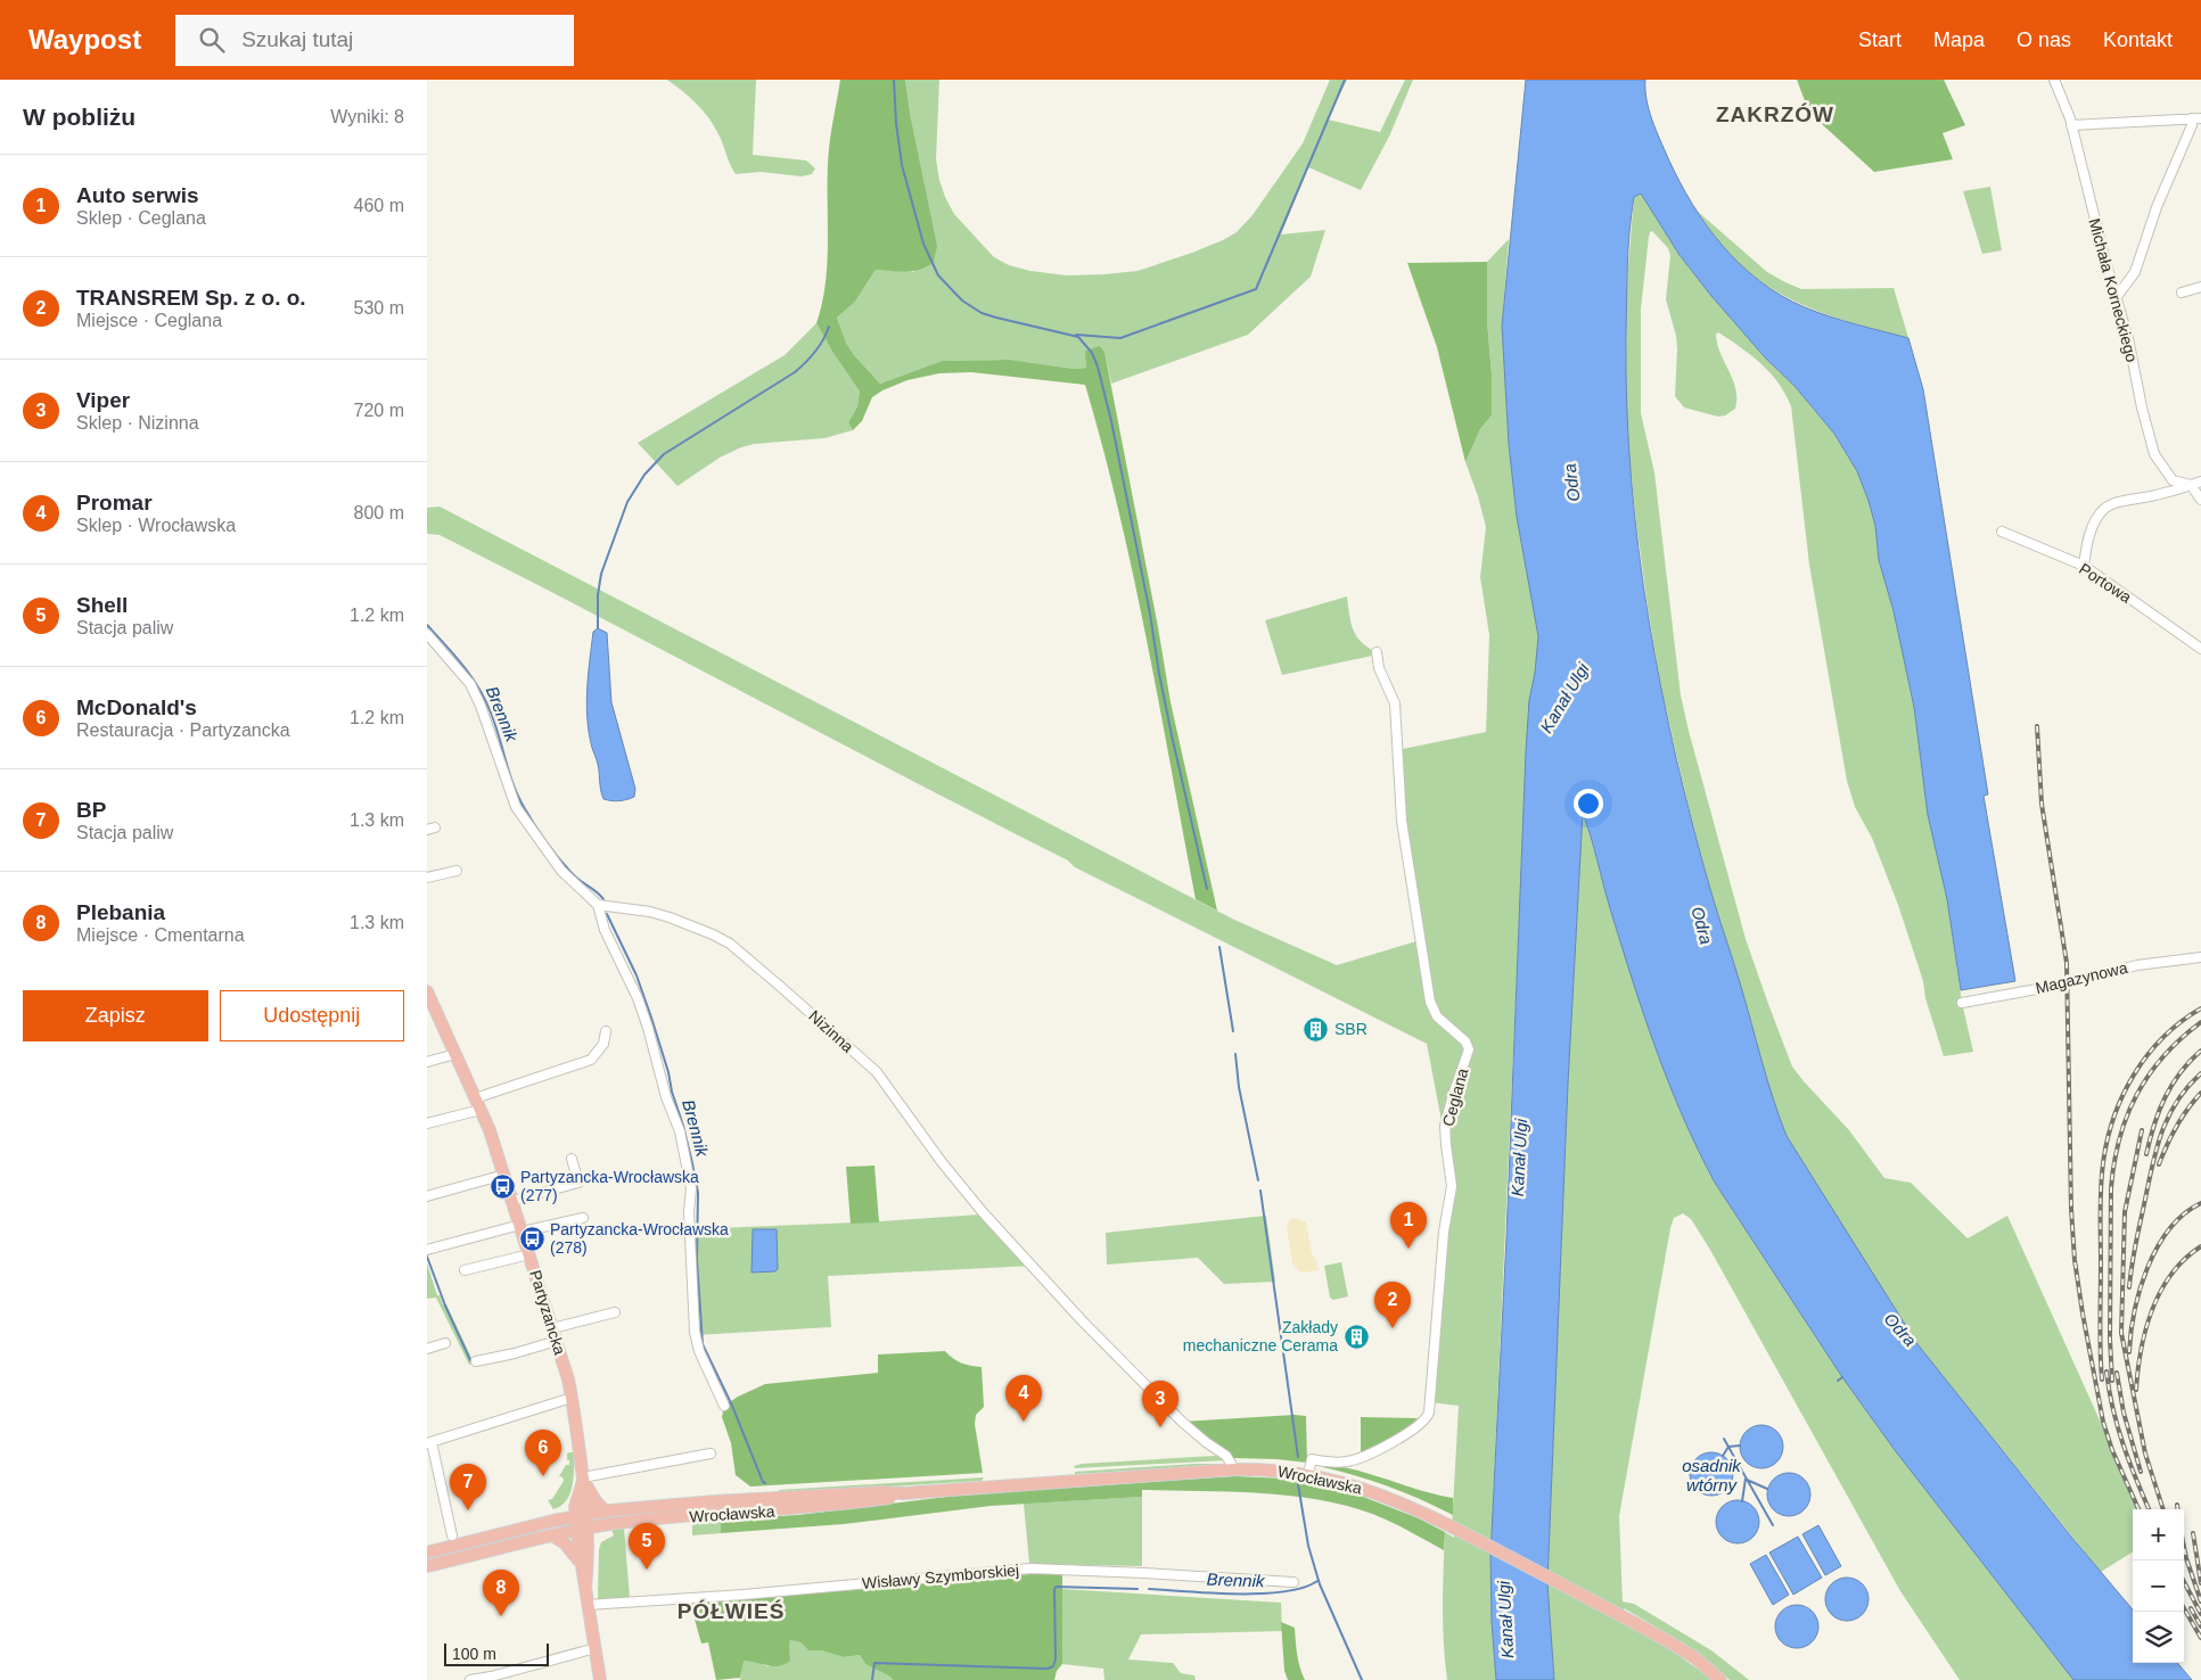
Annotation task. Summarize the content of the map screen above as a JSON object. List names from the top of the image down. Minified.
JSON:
{"streets":{"main road":["Partyzancka","Wrocławska"],"street":["Michała Korneckiego","Portowa","Magazynowa","Nizinna","Ceglana","Wisławy Szymborskiej"]},"crossings":[["Nizinna","Wrocławska"],["Ceglana","Wrocławska"],["Partyzancka","Wrocławska"]],"districts":["ZAKRZÓW","PÓŁWIEŚ"],"water":["Odra","Kanał Ulgi","Brennik","osadnik wtórny"],"places":{"building":["SBR","Zakłady mechaniczne Cerama"],"bus stop":["Partyzancka-Wrocławska (277)","Partyzancka-Wrocławska (278)"]},"scale_bar":"100 m","page":{"header":"Waypost","search":"Szukaj tutaj","nav":["Start","Mapa","O nas","Kontakt"],"heading":["W pobliżu","Wyniki: 8"],"list":[{"mark":"1","name":"Auto serwis","note":"Sklep · Ceglana","value":"460 m"},{"mark":"2","name":"TRANSREM Sp. z o. o.","note":"Miejsce · Ceglana","value":"530 m"},{"mark":"3","name":"Viper","note":"Sklep · Nizinna","value":"720 m"},{"mark":"4","name":"Promar","note":"Sklep · Wrocławska","value":"800 m"},{"mark":"5","name":"Shell","note":"Stacja paliw","value":"1.2 km"},{"mark":"6","name":"McDonald's","note":"Restauracja · Partyzancka","value":"1.2 km"},{"mark":"7","name":"BP","note":"Stacja paliw","value":"1.3 km"},{"mark":"8","name":"Plebania","note":"Miejsce · Cmentarna","value":"1.3 km"}],"buttons":["Zapisz","Udostępnij"],"pins":["1","2","4","3","6","7","5","8"],"map_buttons":["+","−"],"scale":"100 m"}}
